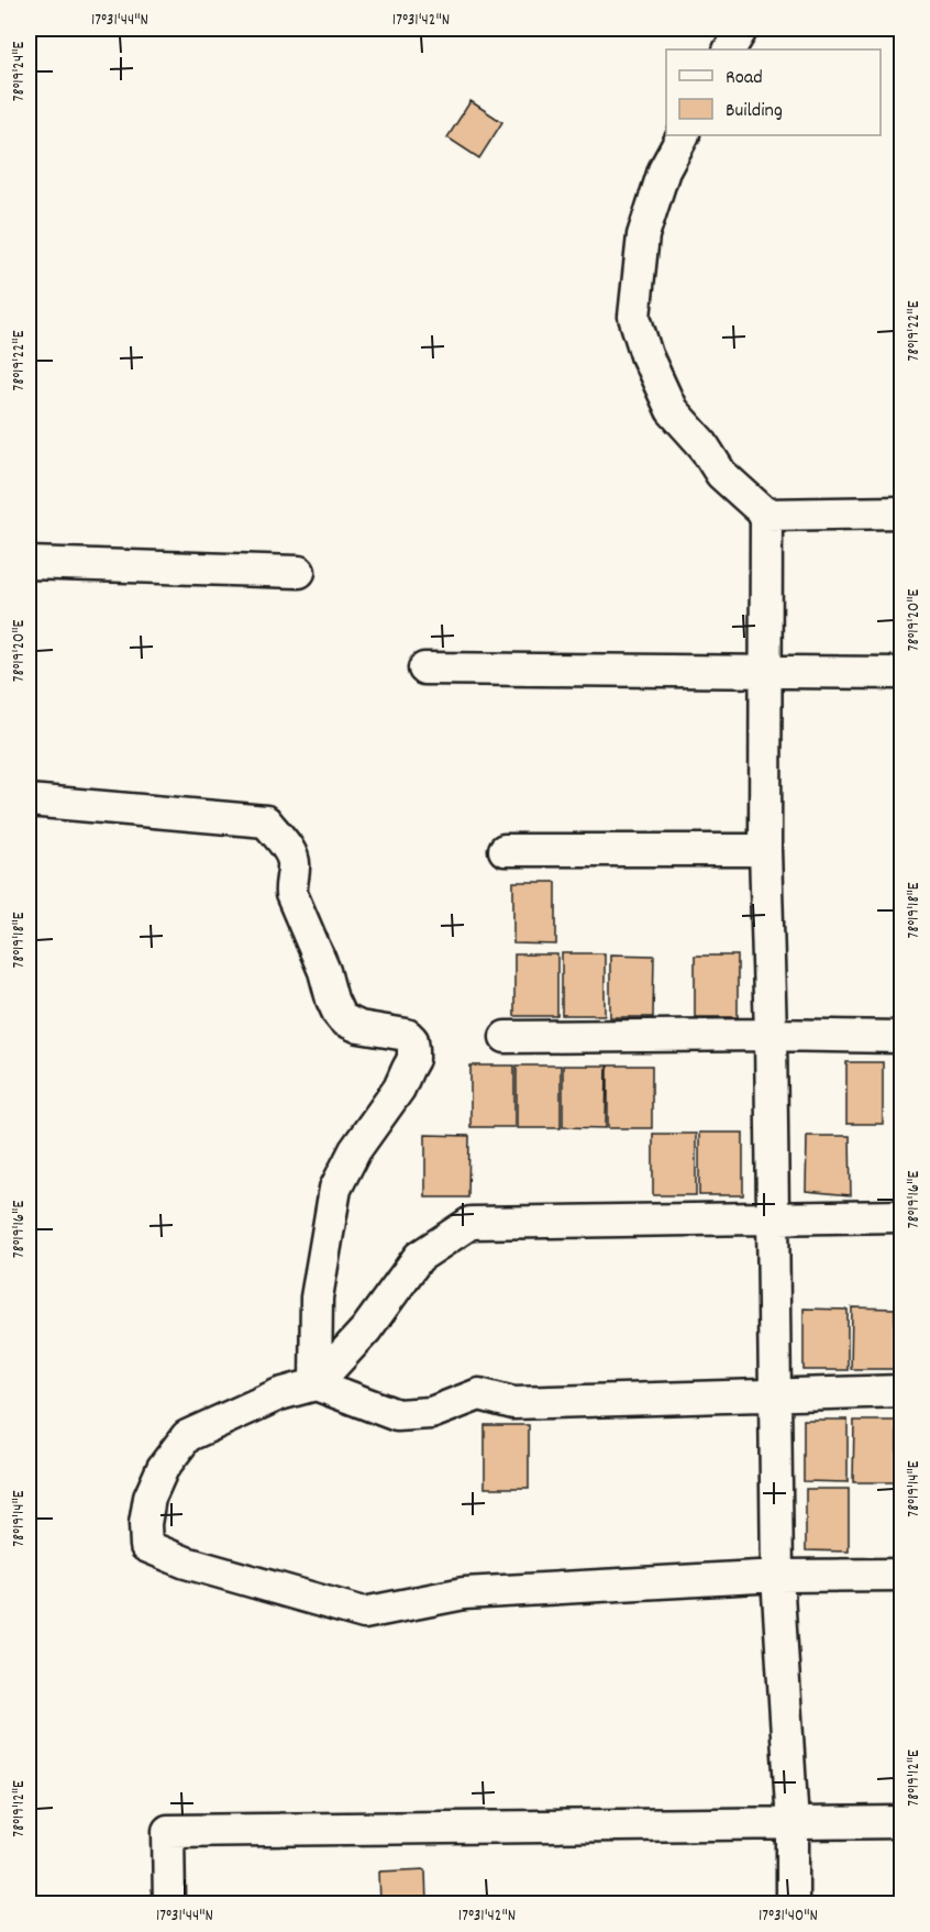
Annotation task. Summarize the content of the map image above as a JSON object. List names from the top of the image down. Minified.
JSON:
{"legend":["Road","Building"],"coordinates":["17°31'44\"N","17°31'42\"N","78°19'24\"E","78°19'22\"E","78°19'20\"E","78°19'18\"E","78°19'16\"E","78°19'14\"E","78°19'12\"E","17°31'40\"N"]}
